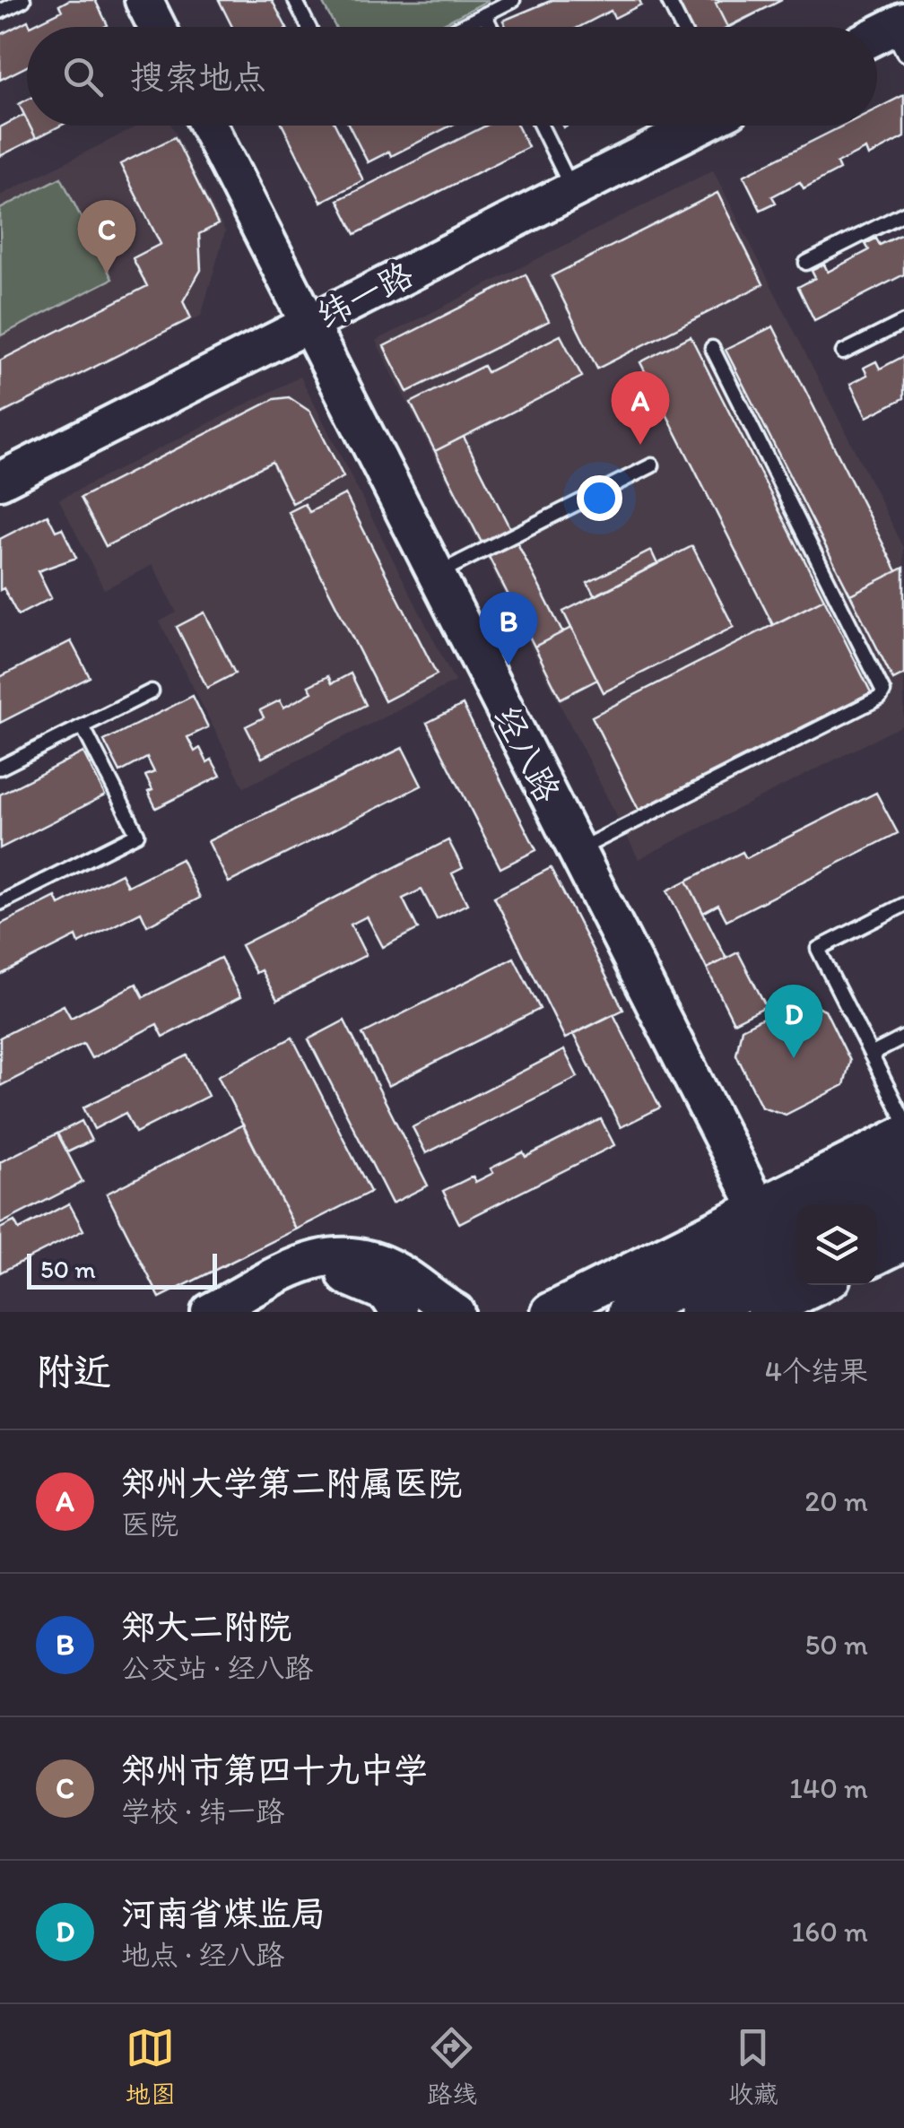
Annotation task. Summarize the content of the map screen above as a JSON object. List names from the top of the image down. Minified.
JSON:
{"streets":{"street":["纬一路","经八路"]},"crossings":[["纬一路","经八路"]],"scale_bar":"50 m","page":{"search":"搜索地点","pins":["C","A","B","D"],"scale":"50 m","heading":["附近","4个结果"],"list":[{"mark":"A","name":"郑州大学第二附属医院","note":"医院","value":"20 m"},{"mark":"B","name":"郑大二附院","note":"公交站 · 经八路","value":"50 m"},{"mark":"C","name":"郑州市第四十九中学","note":"学校 · 纬一路","value":"140 m"},{"mark":"D","name":"河南省煤监局","note":"地点 · 经八路","value":"160 m"}],"nav":["地图","路线","收藏"]}}
